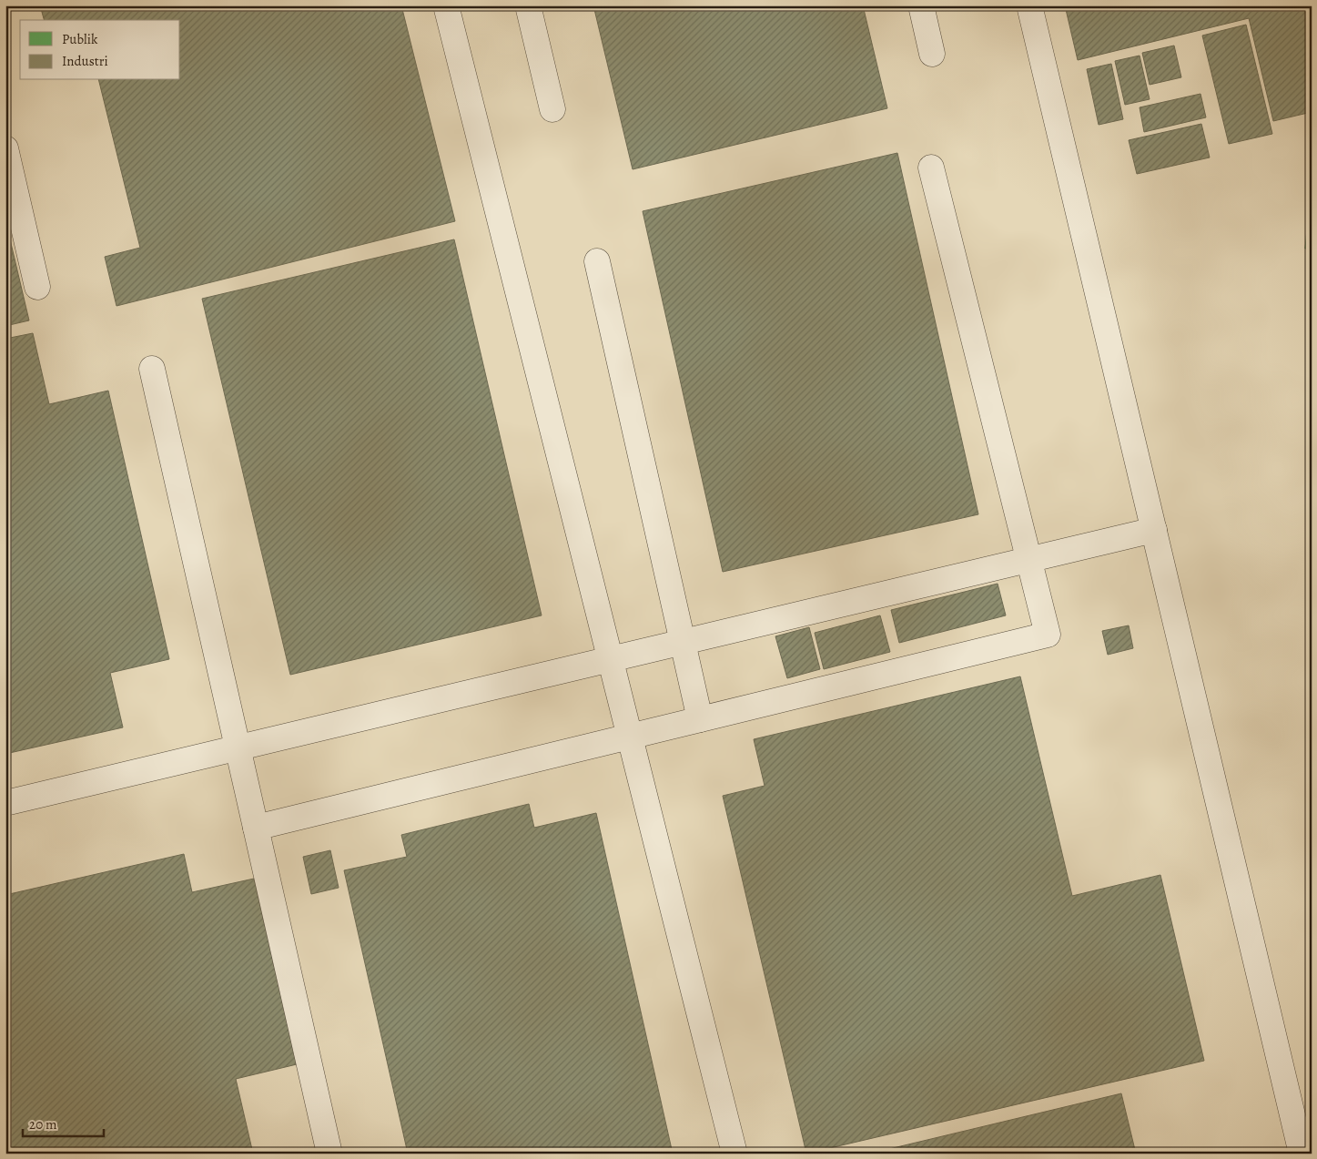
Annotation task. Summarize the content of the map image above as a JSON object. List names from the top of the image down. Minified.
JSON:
{"legend":["Publik","Industri"],"scale_bar":"20 m"}
